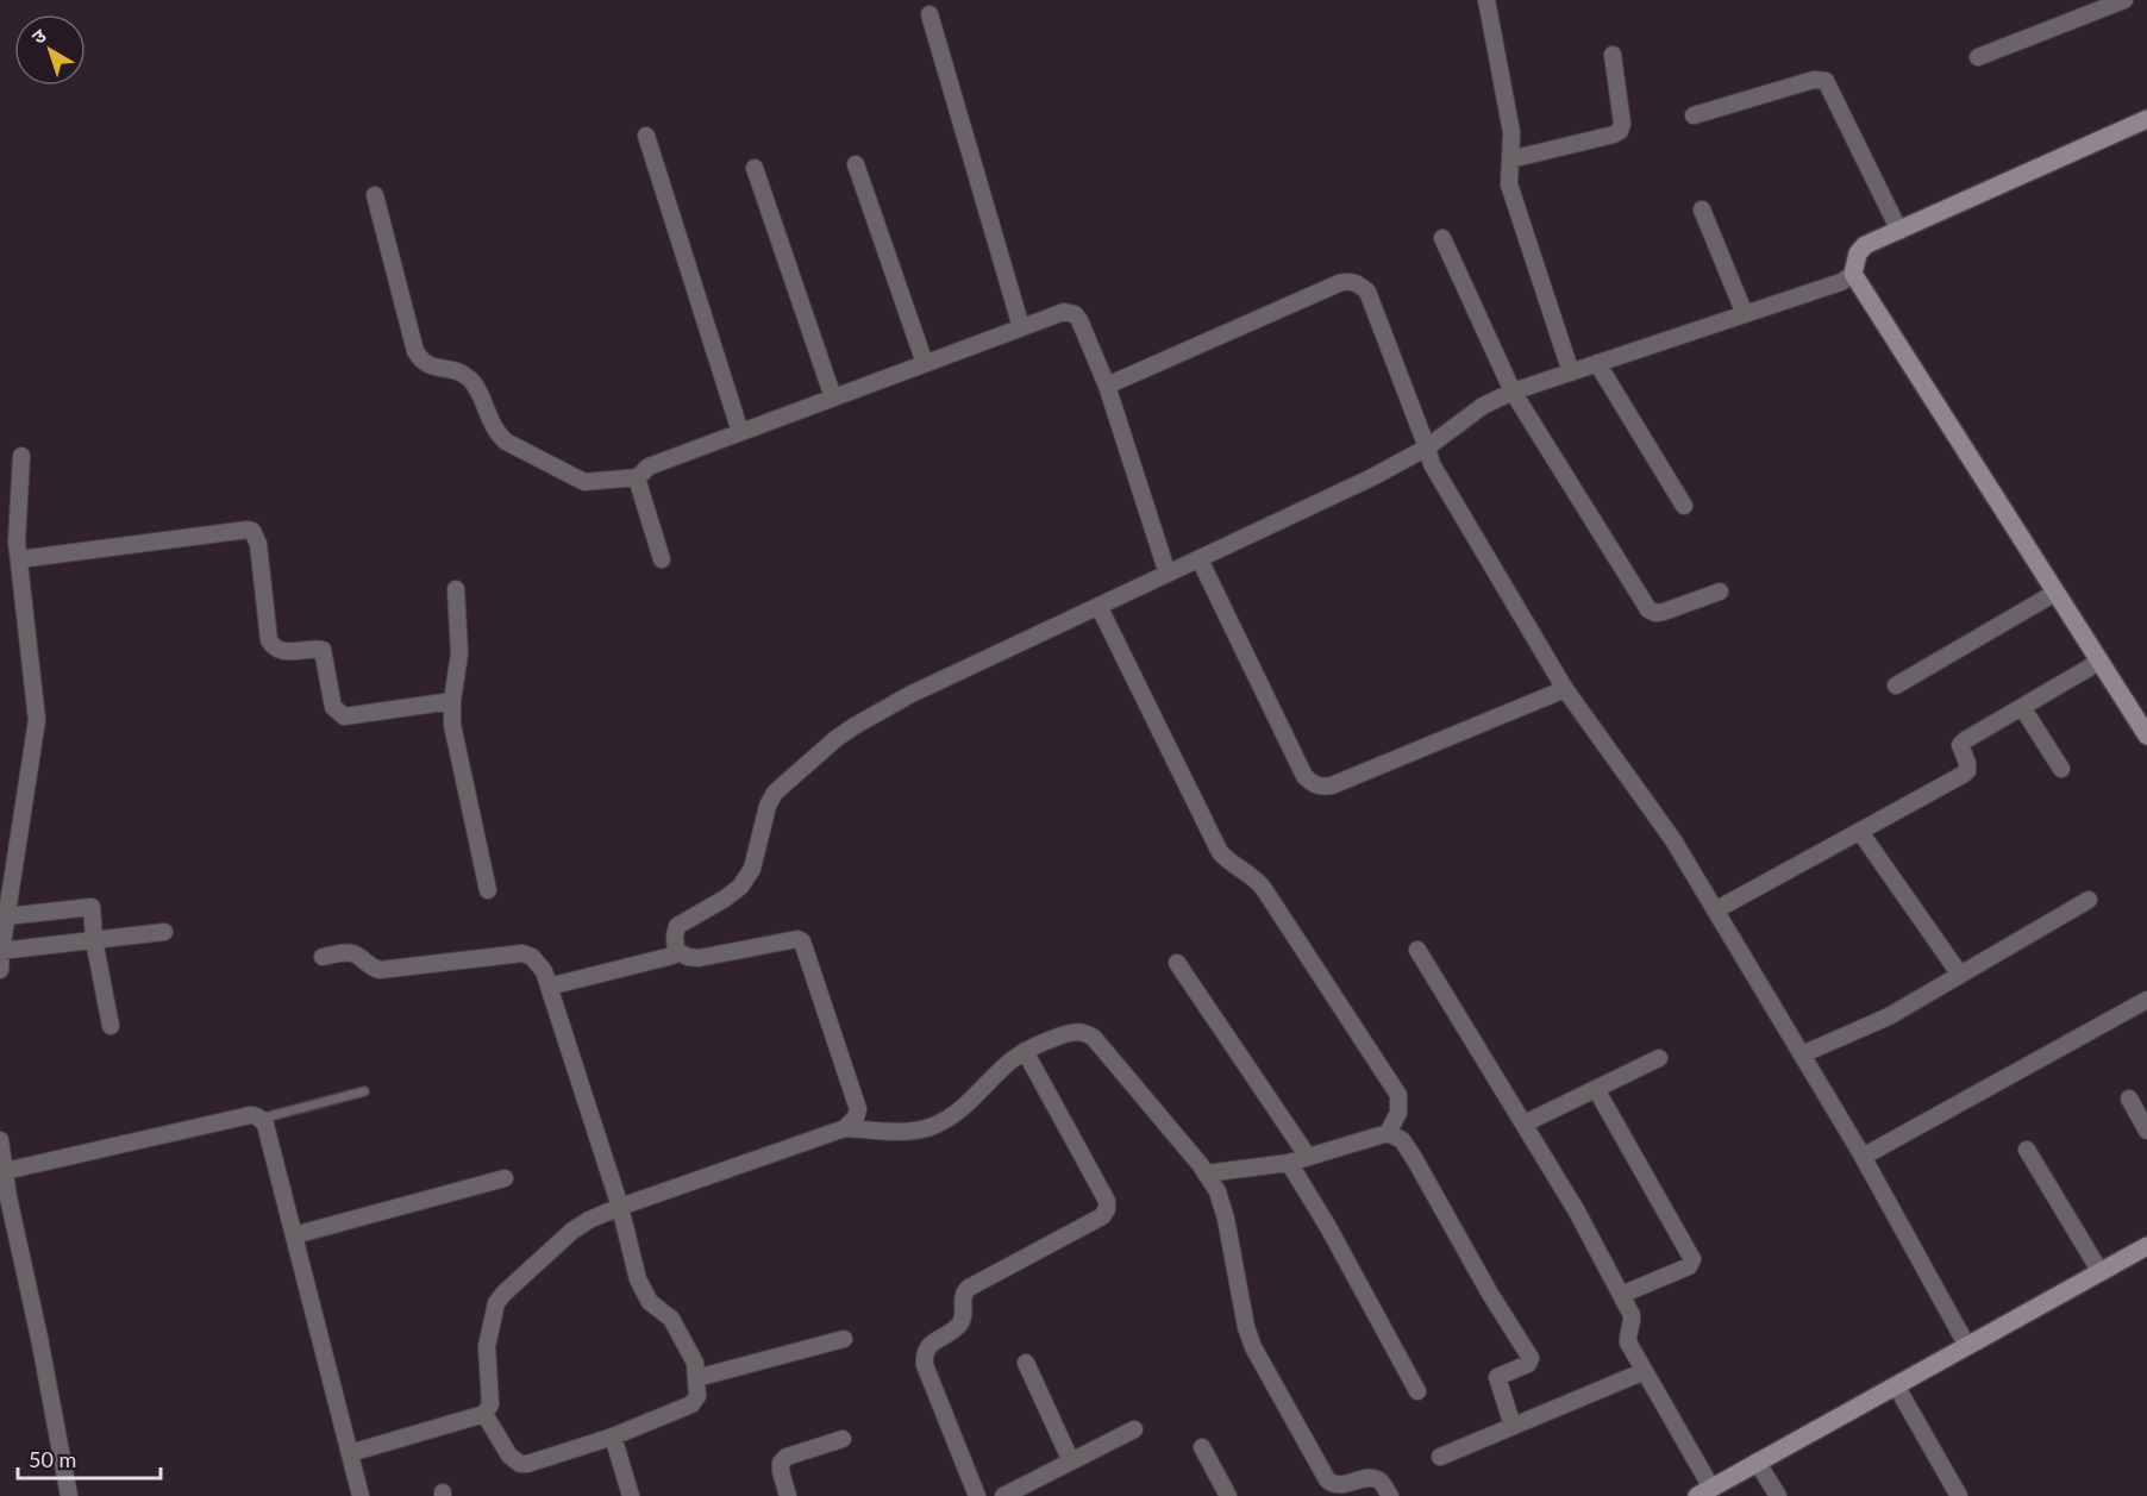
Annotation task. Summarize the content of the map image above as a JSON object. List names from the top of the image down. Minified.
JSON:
{"scale_bar":"50 m","north":"top left"}
